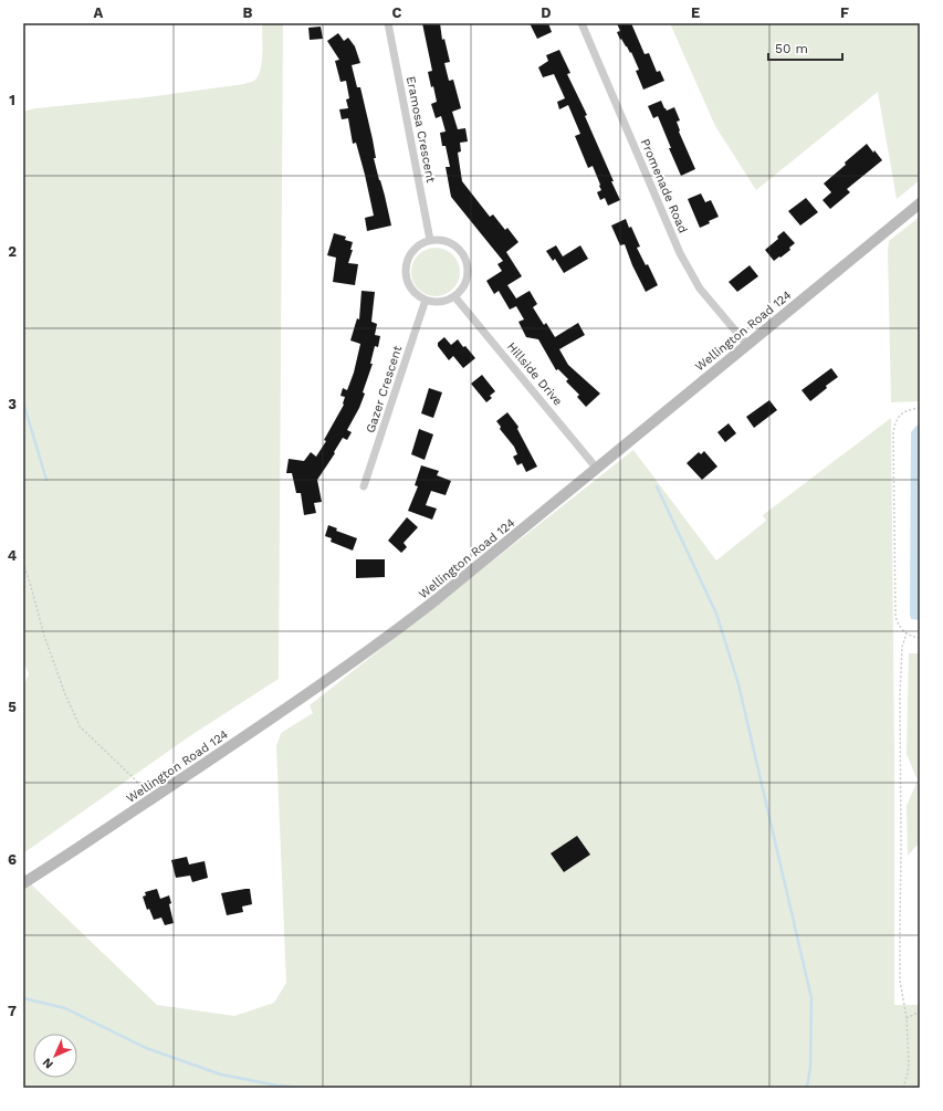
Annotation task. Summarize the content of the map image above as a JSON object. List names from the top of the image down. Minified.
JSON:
{"streets":{"main road":["Wellington Road 124"],"street":["Eramosa Crescent","Promenade Road","Hillside Drive","Gazer Crescent"]},"crossings":[["Eramosa Crescent","Hillside Drive"],["Eramosa Crescent","Gazer Crescent"],["Promenade Road","Wellington Road 124"],["Wellington Road 124","Hillside Drive"],["Hillside Drive","Gazer Crescent"]],"scale_bar":"50 m","north":"bottom left","grid":{"columns":["A","B","C","D","E","F"],"rows":["1","2","3","4","5","6","7"]}}
